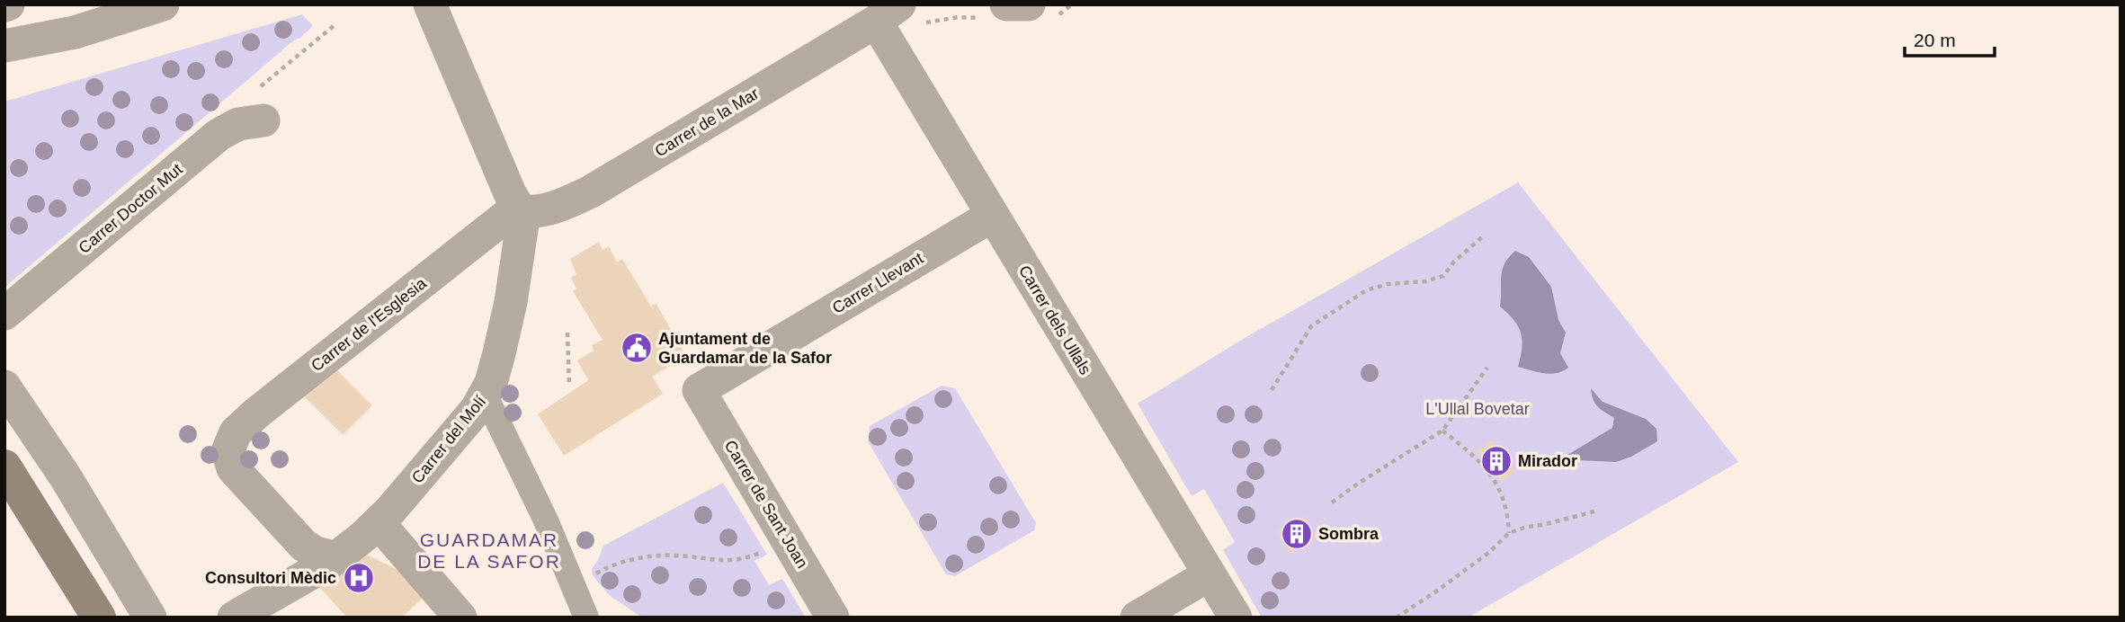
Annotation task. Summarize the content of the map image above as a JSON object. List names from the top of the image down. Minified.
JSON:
{"streets":{"street":["Carrer de la Mar","Carrer Doctor Mut","Carrer Llevant","Carrer dels Ullals","Carrer de l'Esglesia","Carrer del Molí","Carrer de Sant Joan"]},"crossings":[["Carrer de la Mar","Carrer dels Ullals"],["Carrer de la Mar","Carrer de l'Esglesia"],["Carrer de la Mar","Carrer del Molí"],["Carrer Llevant","Carrer dels Ullals"],["Carrer Llevant","Carrer de Sant Joan"],["Carrer de l'Esglesia","Carrer del Molí"]],"districts":["GUARDAMAR DE LA SAFOR"],"parks":["L'Ullal Bovetar"],"places":{"public building":["Ajuntament de Guardamar de la Safor"],"building":["Mirador","Sombra"],"hospital":["Consultori Mèdic"]},"scale_bar":"20 m"}
